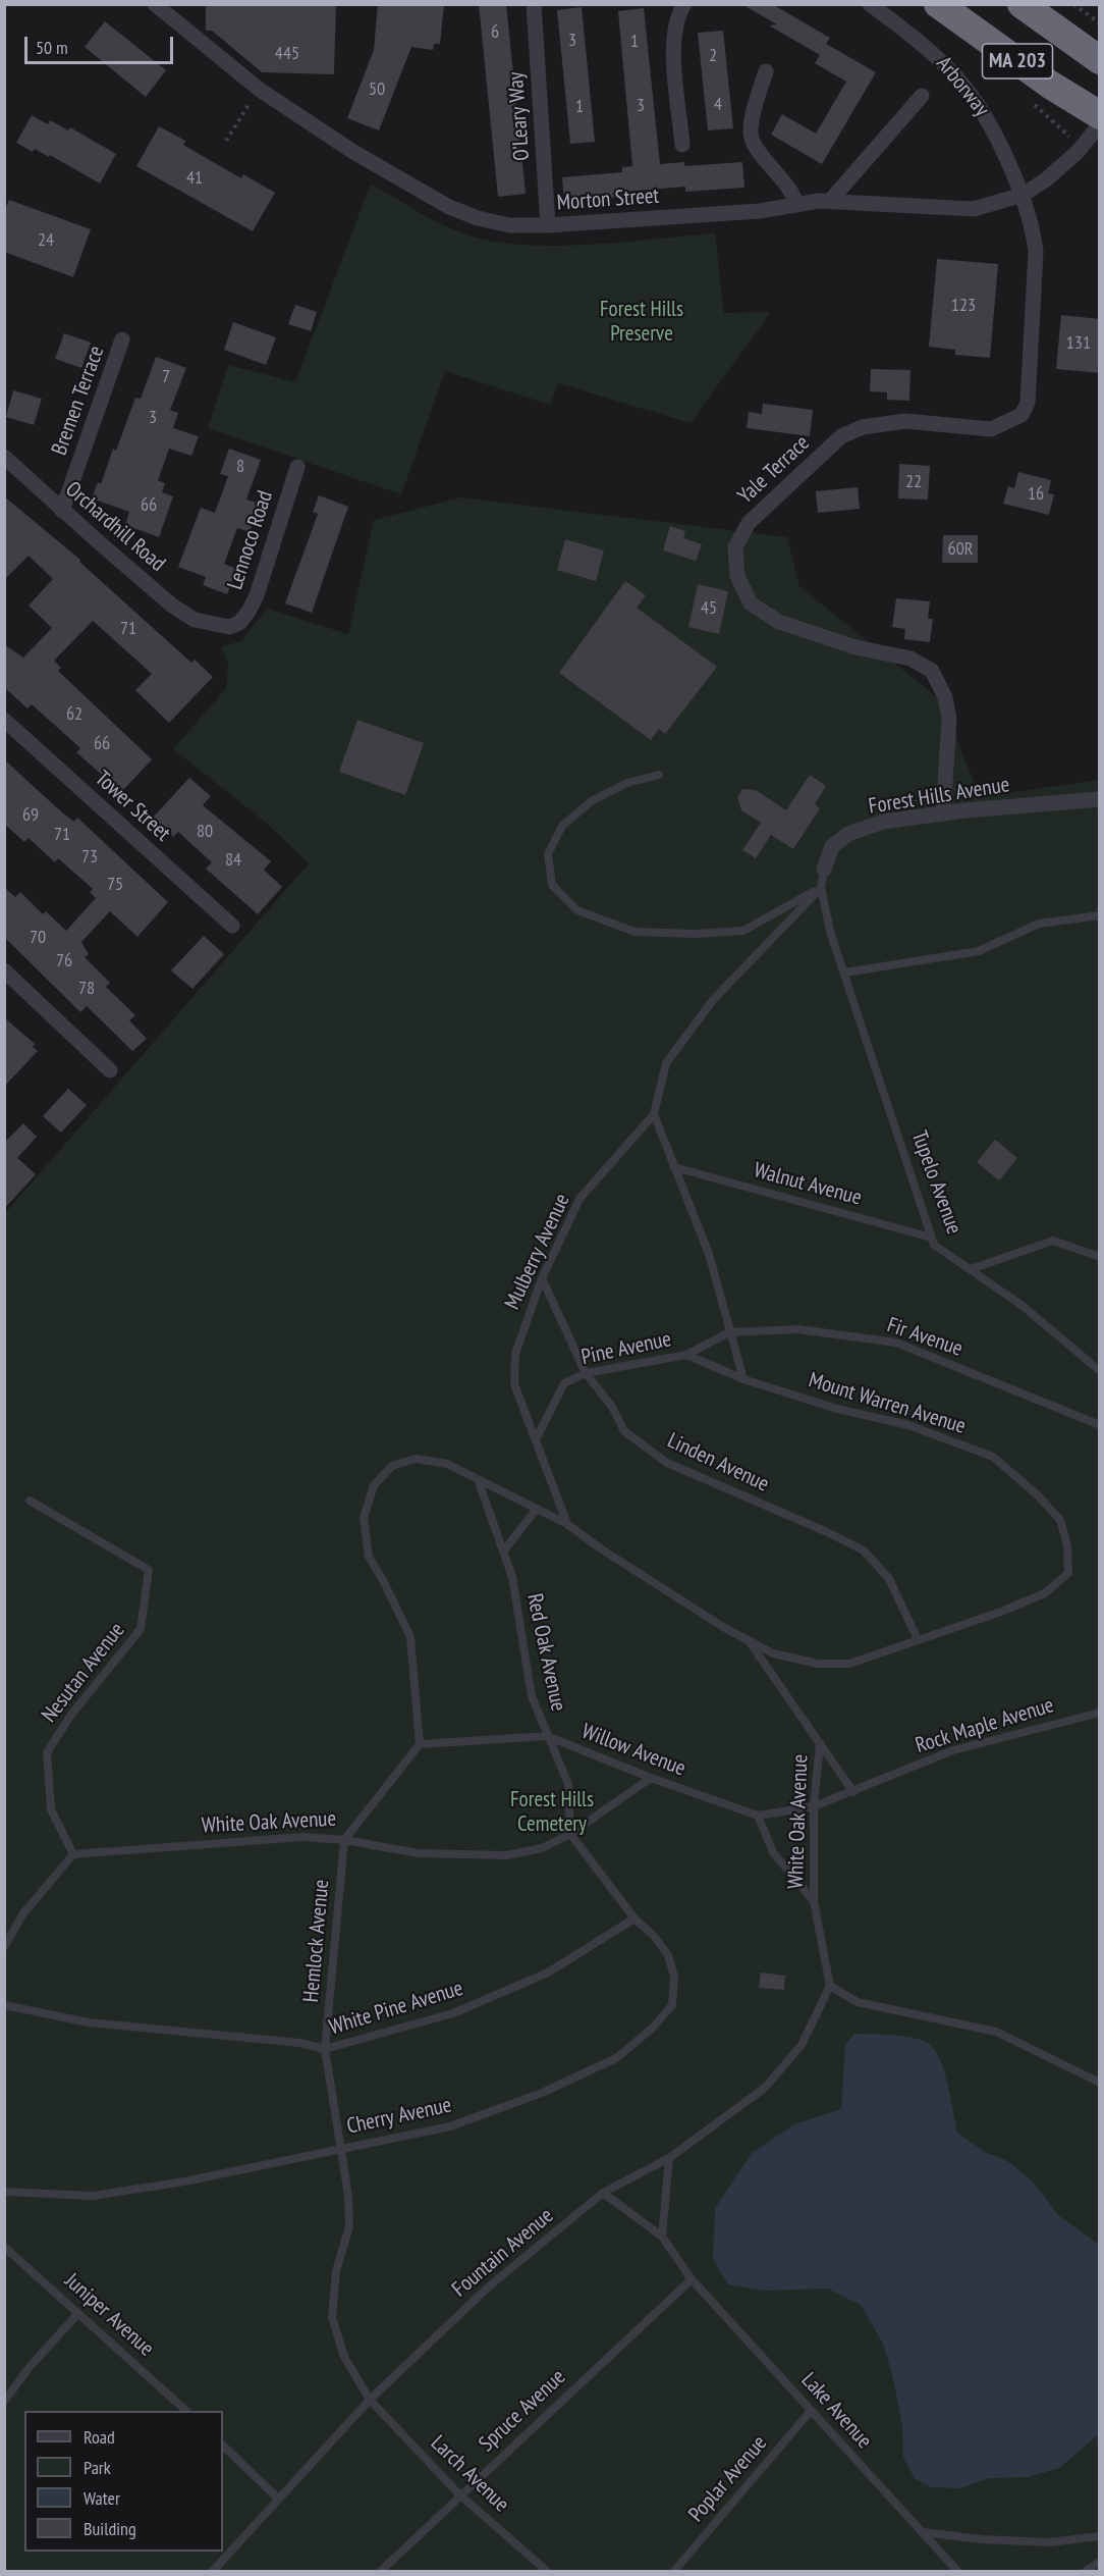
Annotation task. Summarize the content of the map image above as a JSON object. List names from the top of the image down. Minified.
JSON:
{"streets":{"highway":["MA 203","Arborway"],"street":["O'Leary Way","Morton Street","Bremen Terrace","Yale Terrace","Orchardhill Road","Lennoco Road","Forest Hills Avenue","Tower Street"],"lane":["Tupelo Avenue","Walnut Avenue","Mulberry Avenue","Fir Avenue","Pine Avenue","Mount Warren Avenue","Linden Avenue","Red Oak Avenue","Nesutan Avenue","Rock Maple Avenue","Willow Avenue","White Oak Avenue","Hemlock Avenue","White Pine Avenue","Cherry Avenue","Fountain Avenue","Juniper Avenue","Spruce Avenue","Lake Avenue","Larch Avenue","Poplar Avenue"]},"crossings":[["Arborway","Morton Street"],["Arborway","Yale Terrace"],["O'Leary Way","Morton Street"],["Morton Street","Yale Terrace"],["Bremen Terrace","Orchardhill Road"],["Yale Terrace","Forest Hills Avenue"],["Orchardhill Road","Lennoco Road"],["Forest Hills Avenue","Tupelo Avenue"],["Forest Hills Avenue","Mulberry Avenue"],["Tupelo Avenue","Walnut Avenue"],["Tupelo Avenue","Mulberry Avenue"],["Mulberry Avenue","Pine Avenue"],["Mulberry Avenue","Linden Avenue"],["Mulberry Avenue","White Oak Avenue"],["Fir Avenue","Pine Avenue"],["Pine Avenue","Mount Warren Avenue"],["Pine Avenue","Linden Avenue"],["Mount Warren Avenue","Linden Avenue"],["Mount Warren Avenue","White Oak Avenue"],["Red Oak Avenue","Willow Avenue"],["Red Oak Avenue","White Oak Avenue"],["Nesutan Avenue","White Oak Avenue"],["Rock Maple Avenue","Willow Avenue"],["Rock Maple Avenue","White Oak Avenue"],["Willow Avenue","White Oak Avenue"],["White Oak Avenue","Hemlock Avenue"],["Hemlock Avenue","White Pine Avenue"],["Hemlock Avenue","Cherry Avenue"],["Hemlock Avenue","Fountain Avenue"],["Hemlock Avenue","Larch Avenue"],["White Pine Avenue","Cherry Avenue"],["Fountain Avenue","Lake Avenue"],["Fountain Avenue","Larch Avenue"],["Spruce Avenue","Lake Avenue"],["Spruce Avenue","Larch Avenue"],["Lake Avenue","Poplar Avenue"]],"parks":["Forest Hills Preserve","Forest Hills Cemetery"],"house_numbers":["6","3","1","445","2","50","4","3","1","41","24","123","131","7","3","8","22","16","66","60R","45","71","62","66","69","80","71","73","84","75","70","76","78"],"legend":["Road","Park","Water","Building"],"scale_bar":"50 m"}
